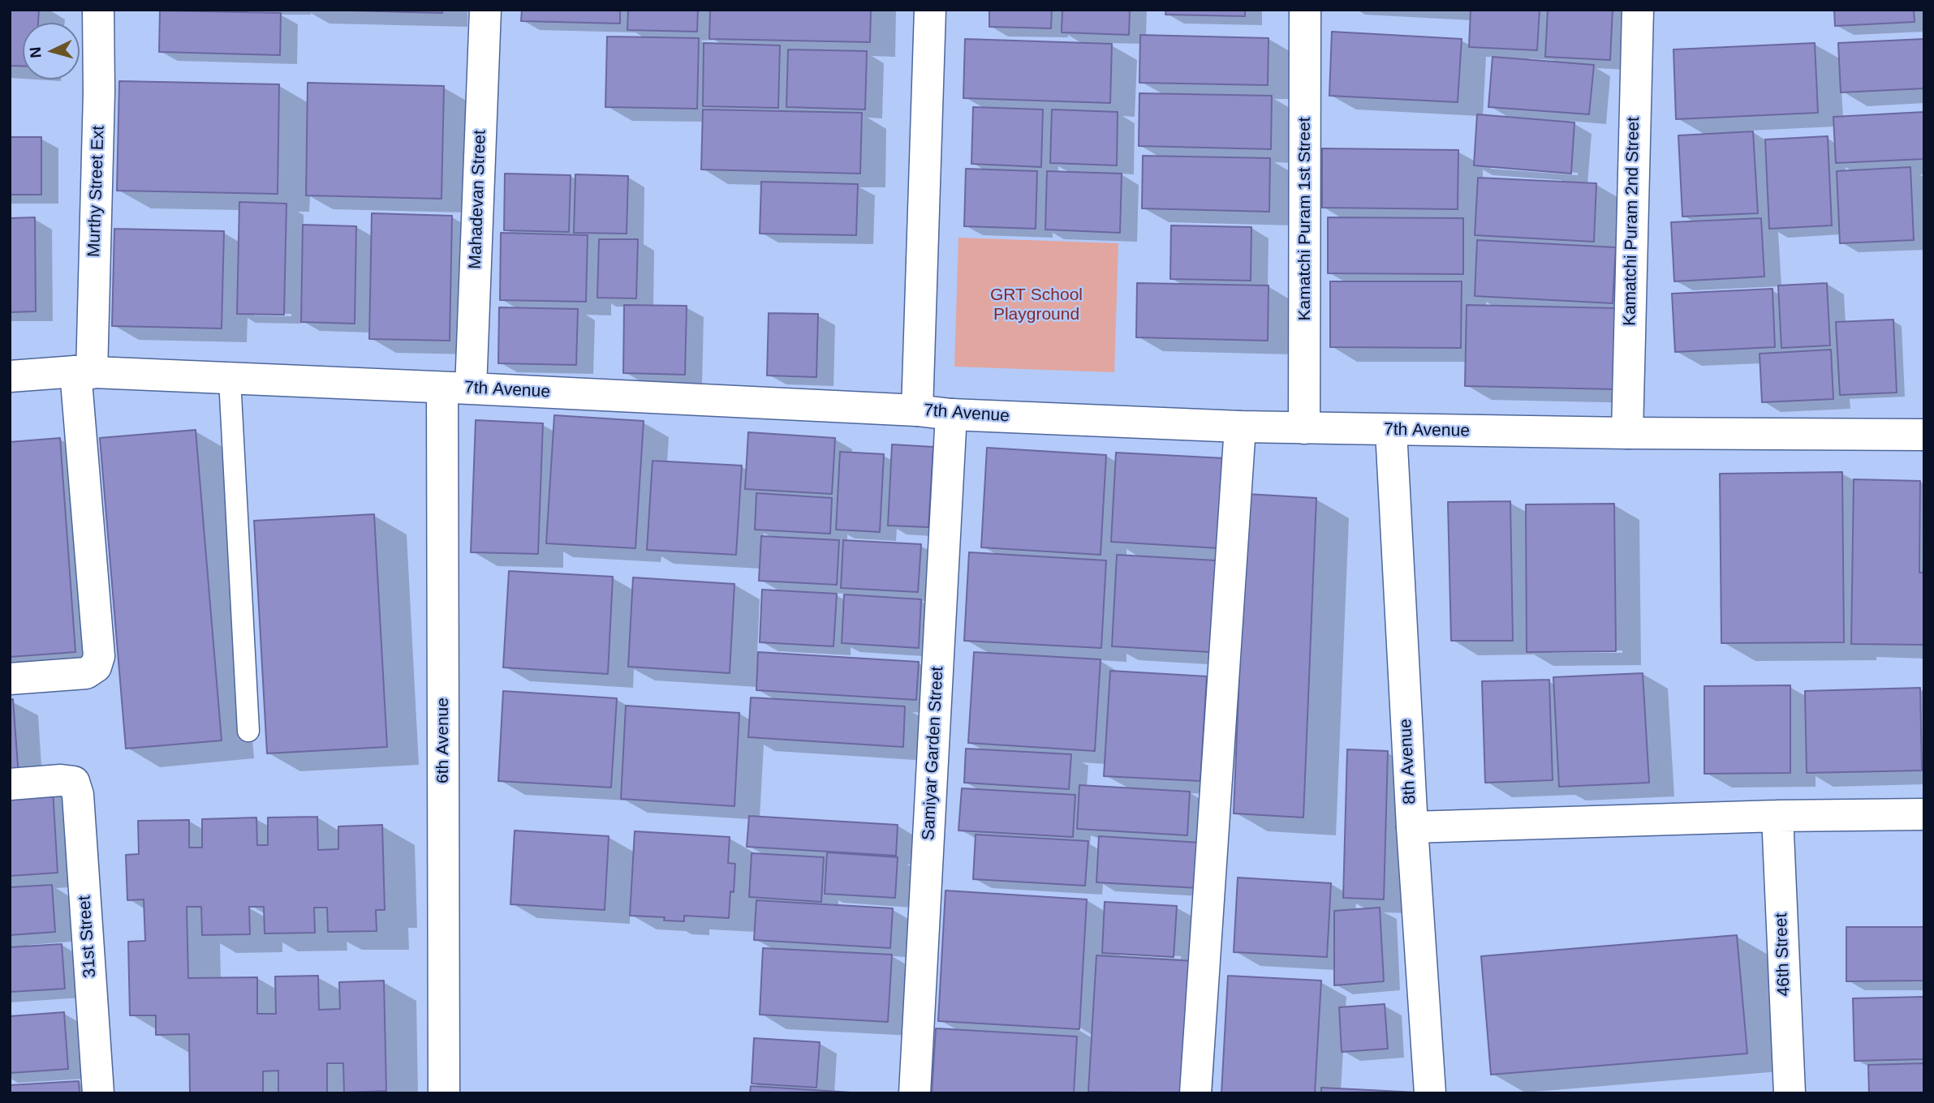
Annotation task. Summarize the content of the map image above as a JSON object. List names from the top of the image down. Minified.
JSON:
{"streets":{"street":["Murthy Street Ext","Mahadevan Street","Kamatchi Puram 1st Street","Kamatchi Puram 2nd Street","7th Avenue","6th Avenue","Samiyar Garden Street","8th Avenue","31st Street","46th Street"]},"crossings":[["Murthy Street Ext","7th Avenue"],["Mahadevan Street","7th Avenue"],["Mahadevan Street","6th Avenue"],["Kamatchi Puram 1st Street","7th Avenue"],["Kamatchi Puram 2nd Street","7th Avenue"],["7th Avenue","6th Avenue"],["7th Avenue","Samiyar Garden Street"],["7th Avenue","8th Avenue"]],"parks":["GRT School Playground"],"north":"left"}
